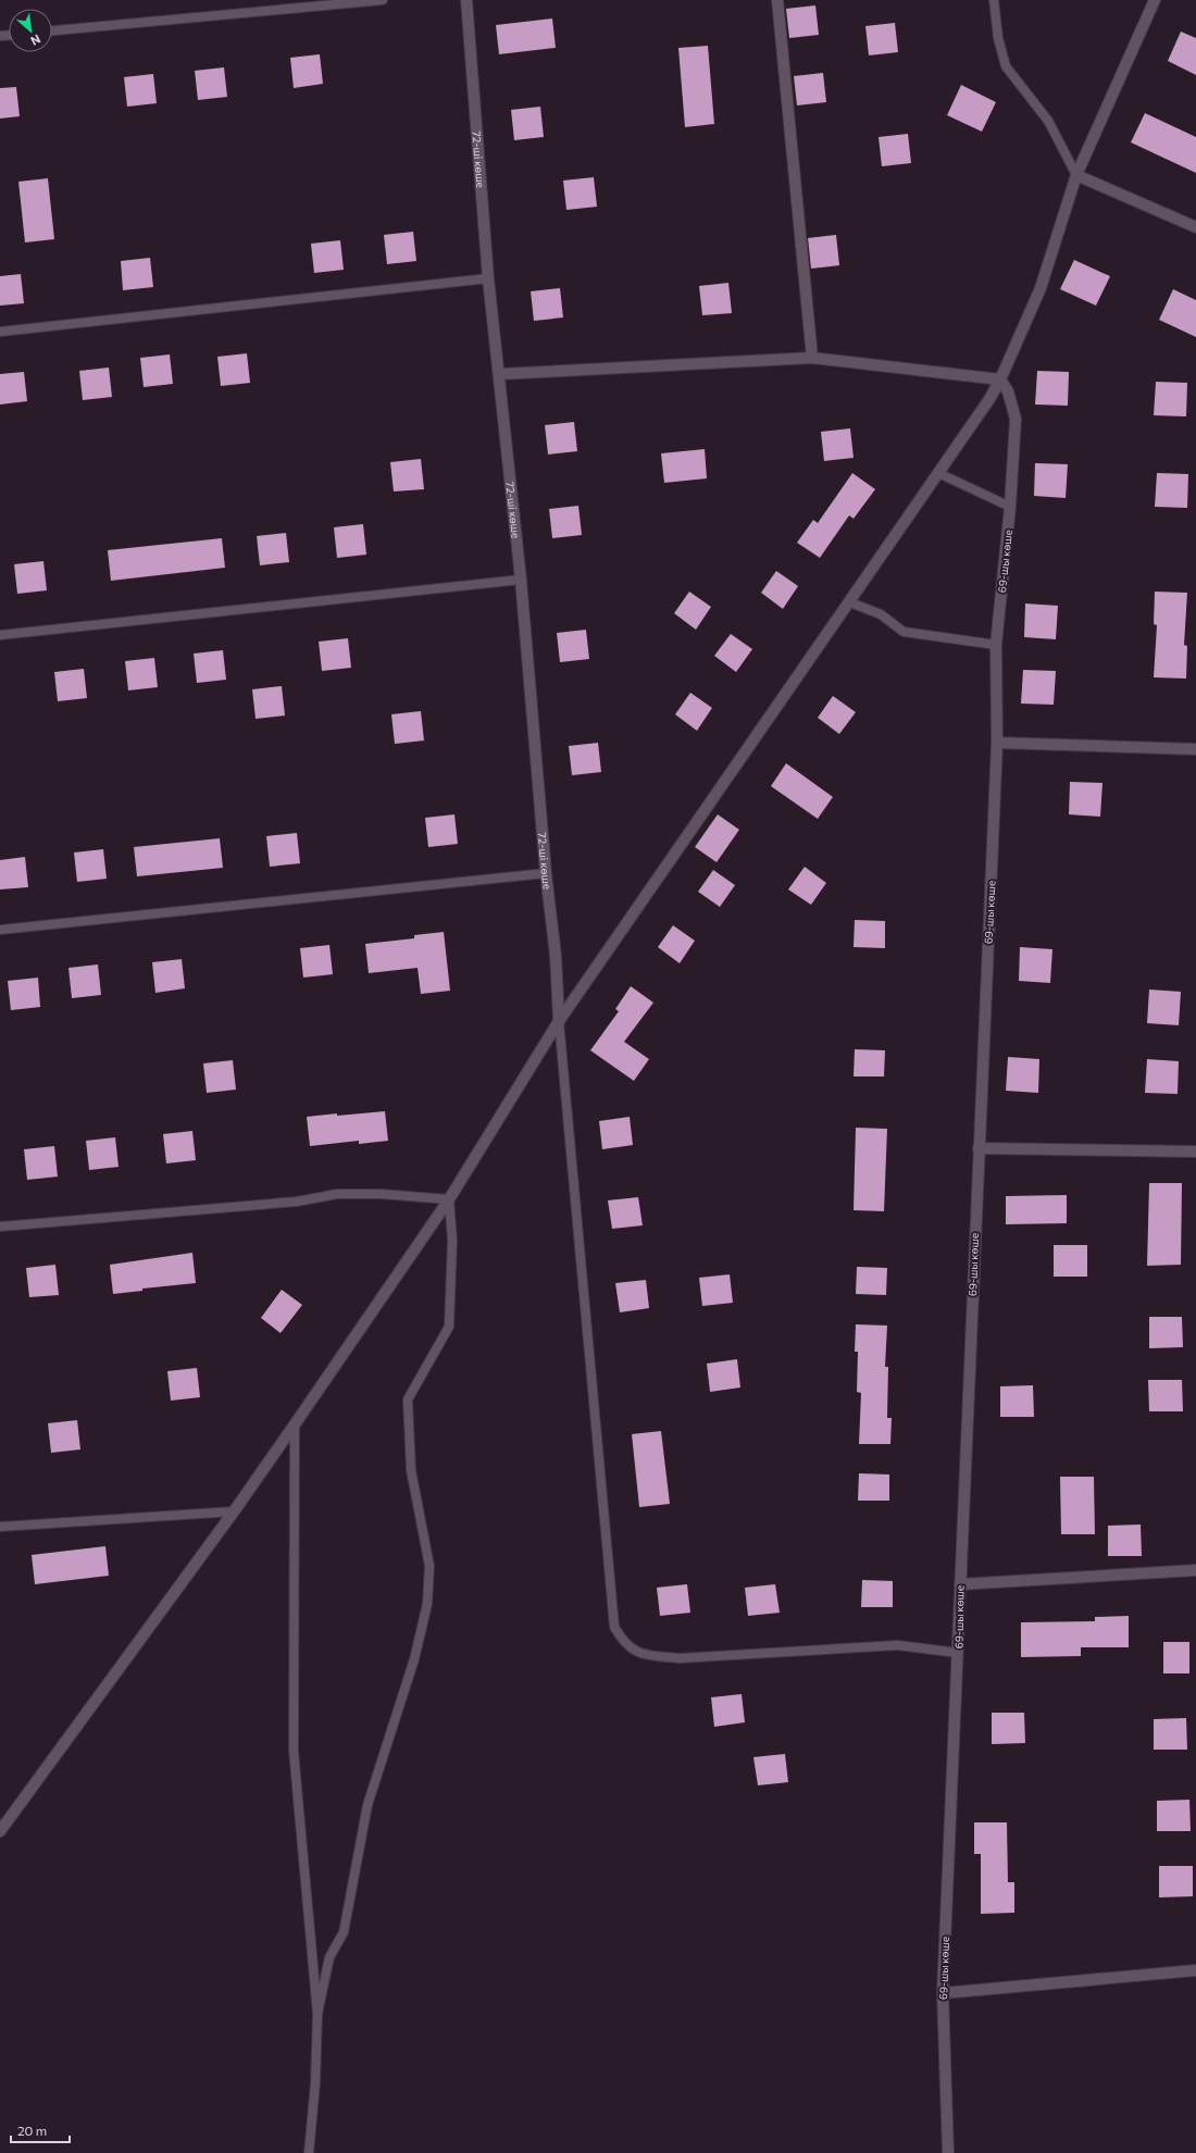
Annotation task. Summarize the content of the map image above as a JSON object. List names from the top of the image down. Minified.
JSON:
{"streets":{"street":["72-ші көше","69-шы көше"]},"scale_bar":"20 m","north":"bottom right"}
